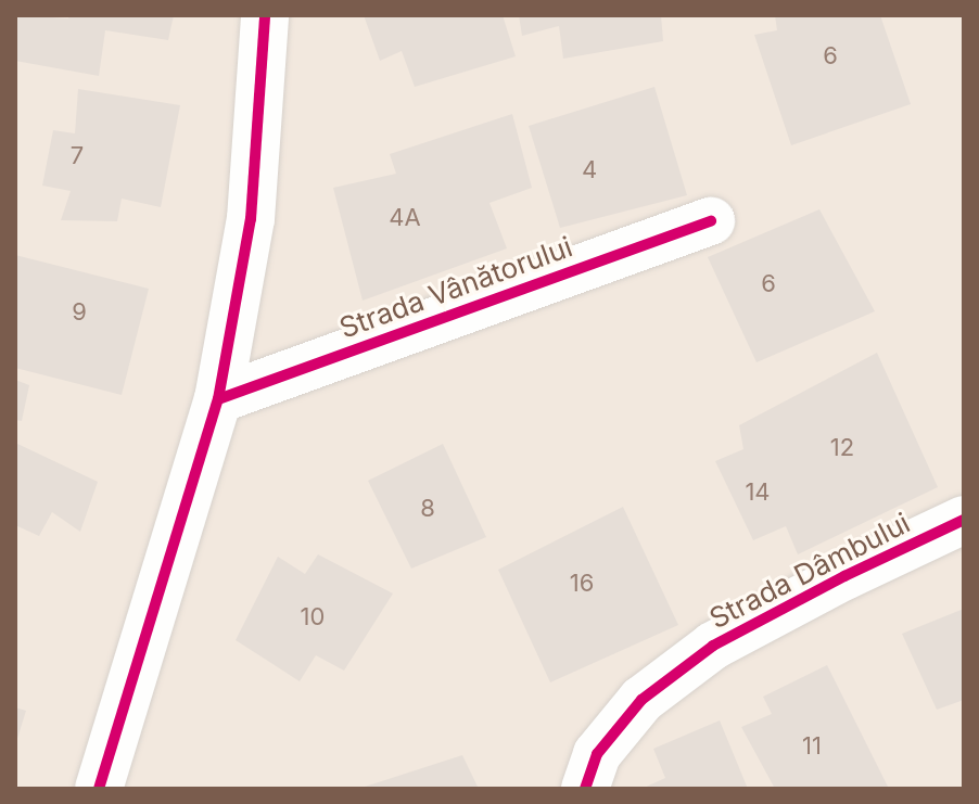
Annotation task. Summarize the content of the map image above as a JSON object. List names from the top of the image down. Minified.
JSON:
{"streets":{"street":["Strada Vânătorului","Strada Dâmbului"]},"house_numbers":["6","7","4","4A","6","9","12","14","8","16","10","11"]}
